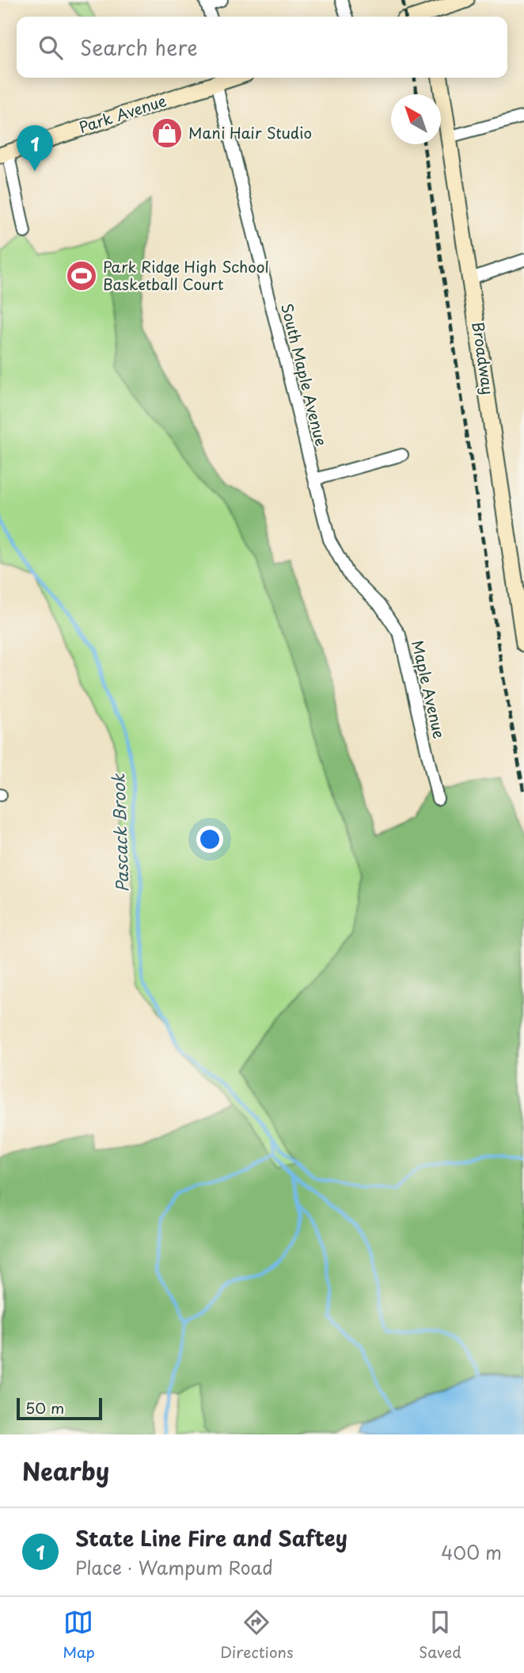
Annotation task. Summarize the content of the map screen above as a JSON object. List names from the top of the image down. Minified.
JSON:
{"streets":{"street":["Park Avenue","Broadway","South Maple Avenue","Maple Avenue"]},"crossings":[["Park Avenue","South Maple Avenue"],["South Maple Avenue","Maple Avenue"]],"water":["Pascack Brook"],"places":{"shop":["Mani Hair Studio"],"sports":["Park Ridge High School Basketball Court"]},"scale_bar":"50 m","north":"top left","page":{"search":"Search here","pins":"1","scale":"50 m","heading":"Nearby","list":[{"mark":"1","name":"State Line Fire and Saftey","note":"Place · Wampum Road","value":"400 m"}],"nav":["Map","Directions","Saved"]}}
